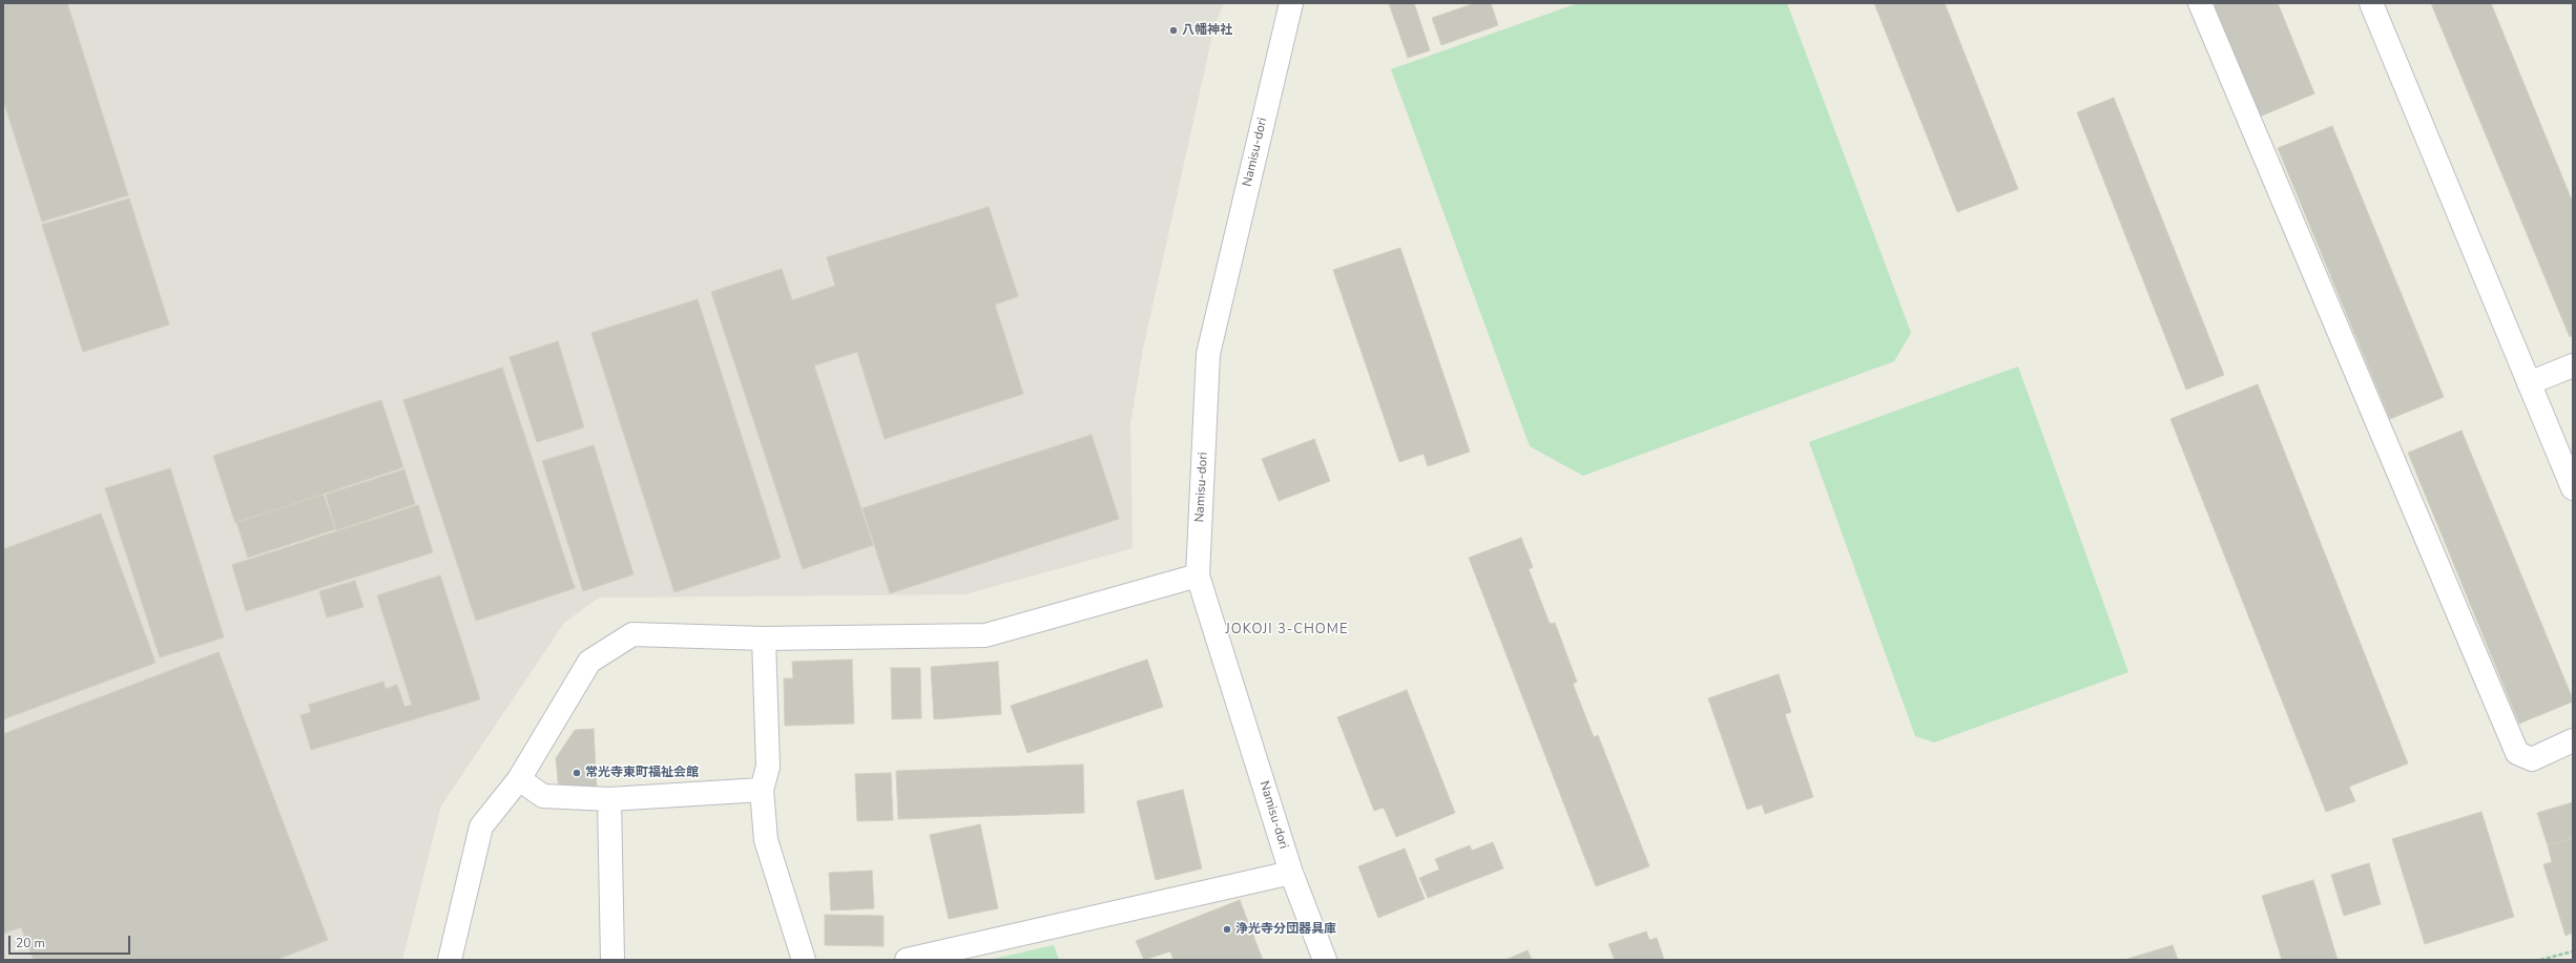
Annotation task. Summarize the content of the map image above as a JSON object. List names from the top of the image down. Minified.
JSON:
{"streets":{"street":["Namisu-dori"]},"districts":["JOKOJI 3-CHOME"],"places":["八幡神社","常光寺東町福祉会館","浄光寺分団器具庫"],"scale_bar":"20 m"}
